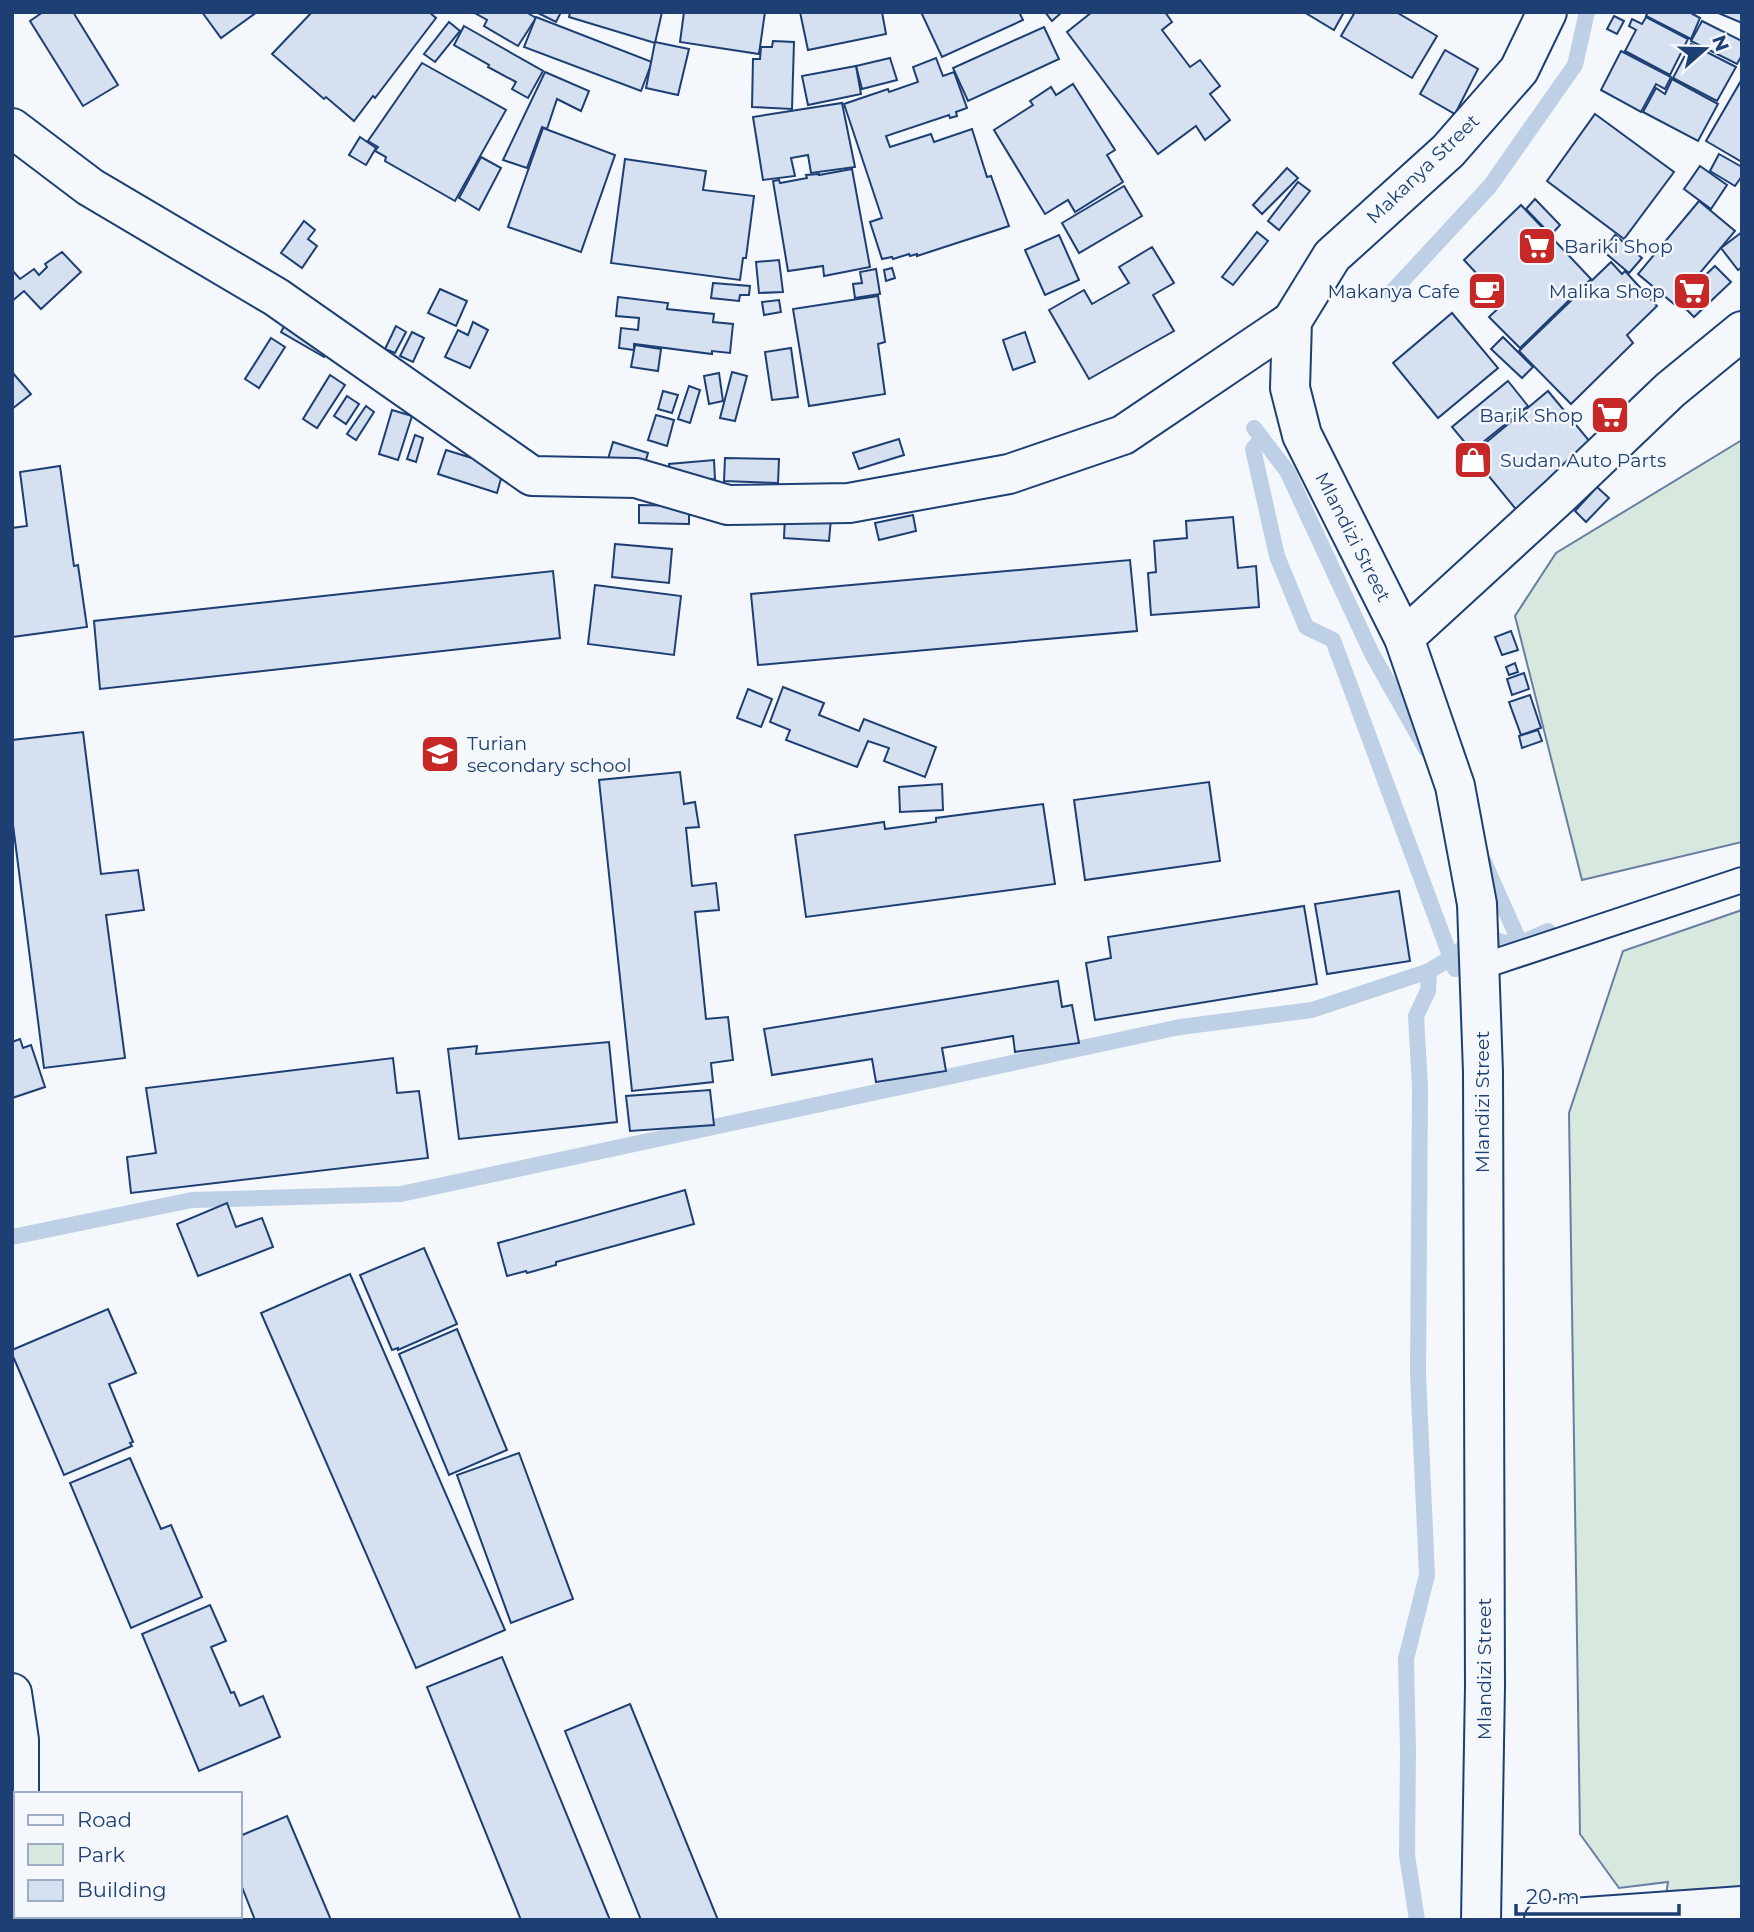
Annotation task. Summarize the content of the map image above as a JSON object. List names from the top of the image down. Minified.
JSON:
{"streets":{"street":["Makanya Street","Mlandizi Street"]},"crossings":[["Makanya Street","Mlandizi Street"]],"places":{"supermarket":["Bariki Shop","Malika Shop","Barik Shop"],"cafe":["Makanya Cafe"],"shop":["Sudan Auto Parts"],"school or university":["Turian secondary school"]},"legend":["Road","Park","Building"],"scale_bar":"20 m","north":"right"}
